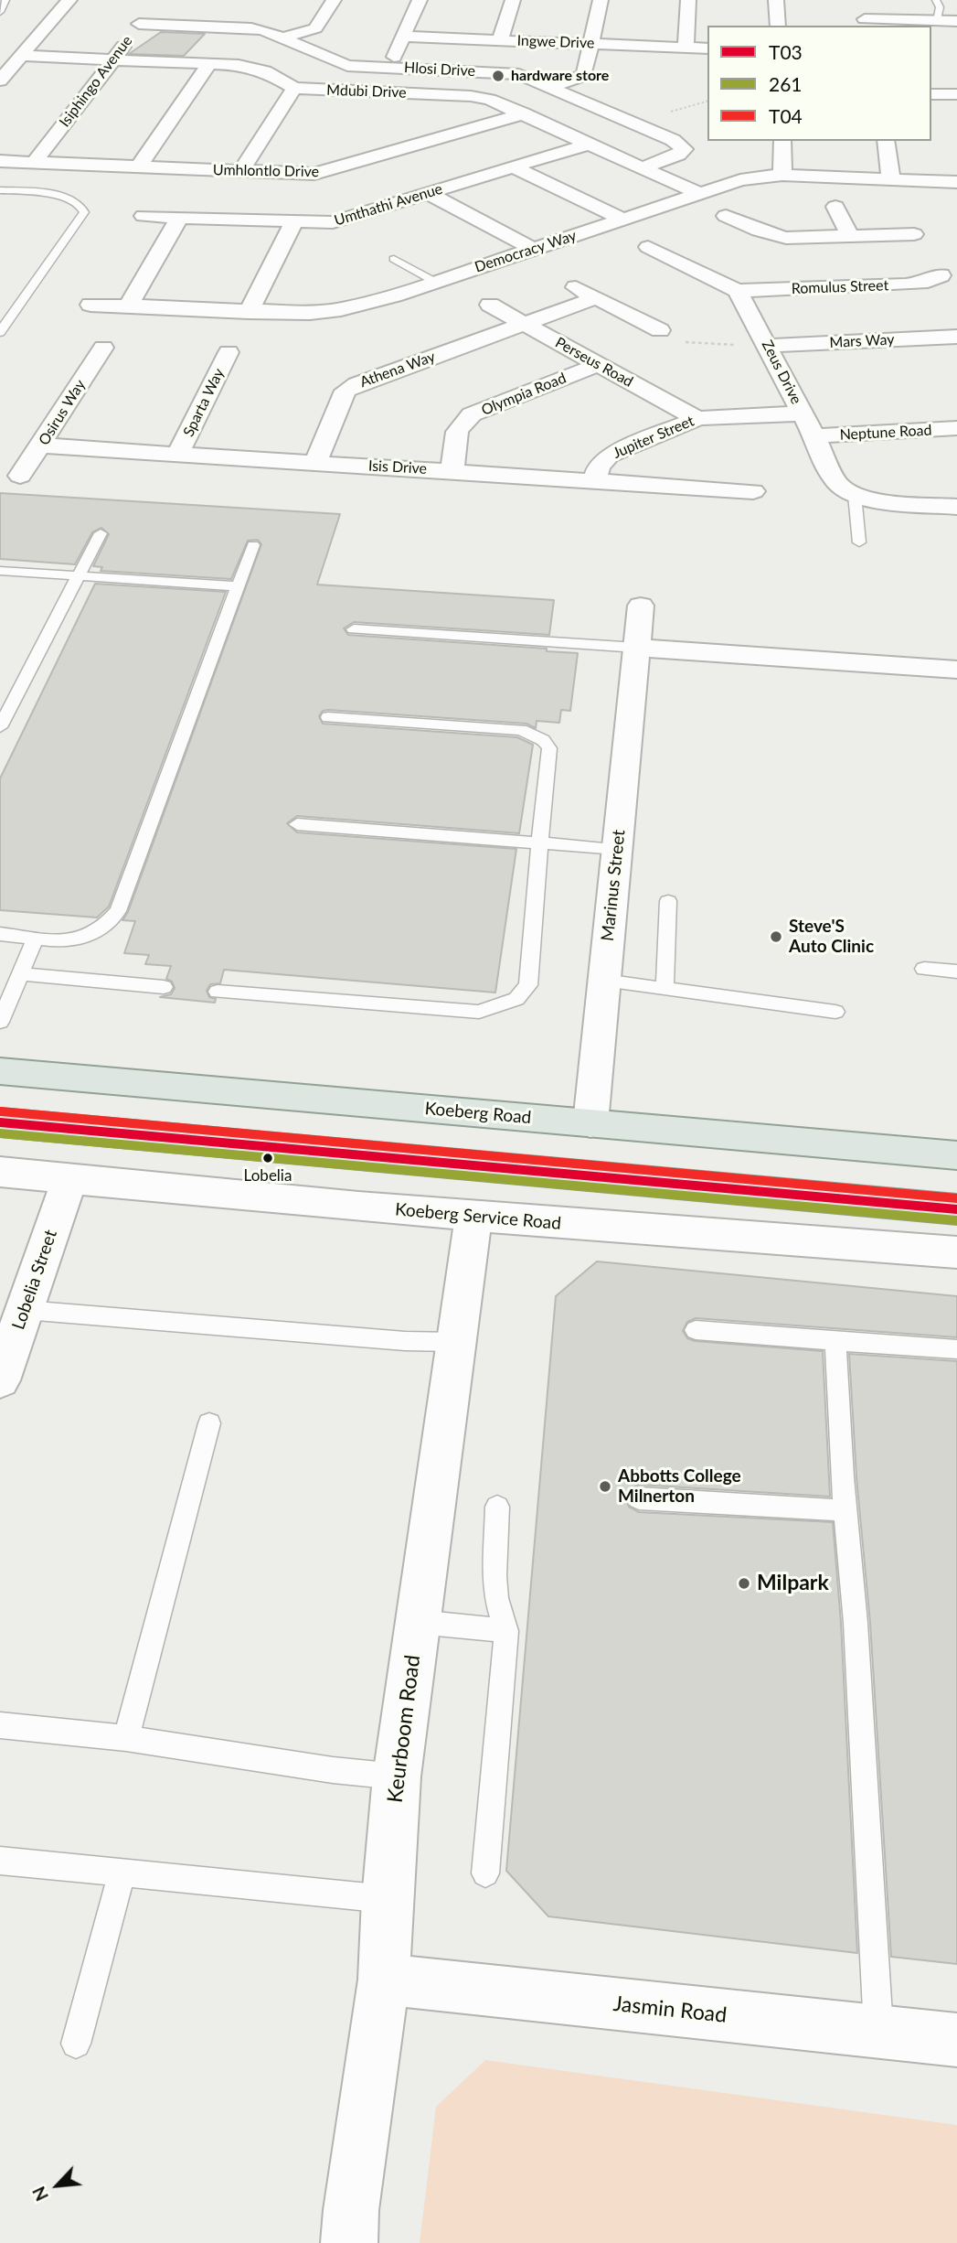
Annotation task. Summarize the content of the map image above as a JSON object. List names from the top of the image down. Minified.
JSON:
{"streets":{"main road":["Koeberg Road"],"street":["Ingwe Drive","Hlosi Drive","Isiphingo Avenue","Mdubi Drive","Umhlontlo Drive","Umthathi Avenue","Democracy Way","Romulus Street","Mars Way","Perseus Road","Athena Way","Zeus Drive","Olympia Road","Sparta Way","Osirus Way","Neptune Road","Jupiter Street","Isis Drive","Marinus Street","Koeberg Service Road","Lobelia Street","Keurboom Road","Jasmin Road"]},"crossings":[["Hlosi Drive","Isiphingo Avenue"],["Hlosi Drive","Mdubi Drive"],["Isiphingo Avenue","Mdubi Drive"],["Isiphingo Avenue","Umhlontlo Drive"],["Mdubi Drive","Umhlontlo Drive"],["Mdubi Drive","Umthathi Avenue"],["Mdubi Drive","Democracy Way"],["Romulus Street","Zeus Drive"],["Mars Way","Zeus Drive"],["Perseus Road","Athena Way"],["Perseus Road","Olympia Road"],["Perseus Road","Jupiter Street"],["Athena Way","Isis Drive"],["Zeus Drive","Neptune Road"],["Zeus Drive","Jupiter Street"],["Olympia Road","Isis Drive"],["Sparta Way","Isis Drive"],["Osirus Way","Isis Drive"],["Jupiter Street","Isis Drive"],["Marinus Street","Koeberg Road"],["Koeberg Service Road","Lobelia Street"],["Koeberg Service Road","Keurboom Road"],["Keurboom Road","Jasmin Road"]],"places":["hardware store","Steve'S Auto Clinic","Lobelia","Abbotts College Milnerton","Milpark"],"lines":["transit line T04","transit line T03","transit line 261"],"legend":["T03","261","T04"],"north":"bottom left"}
